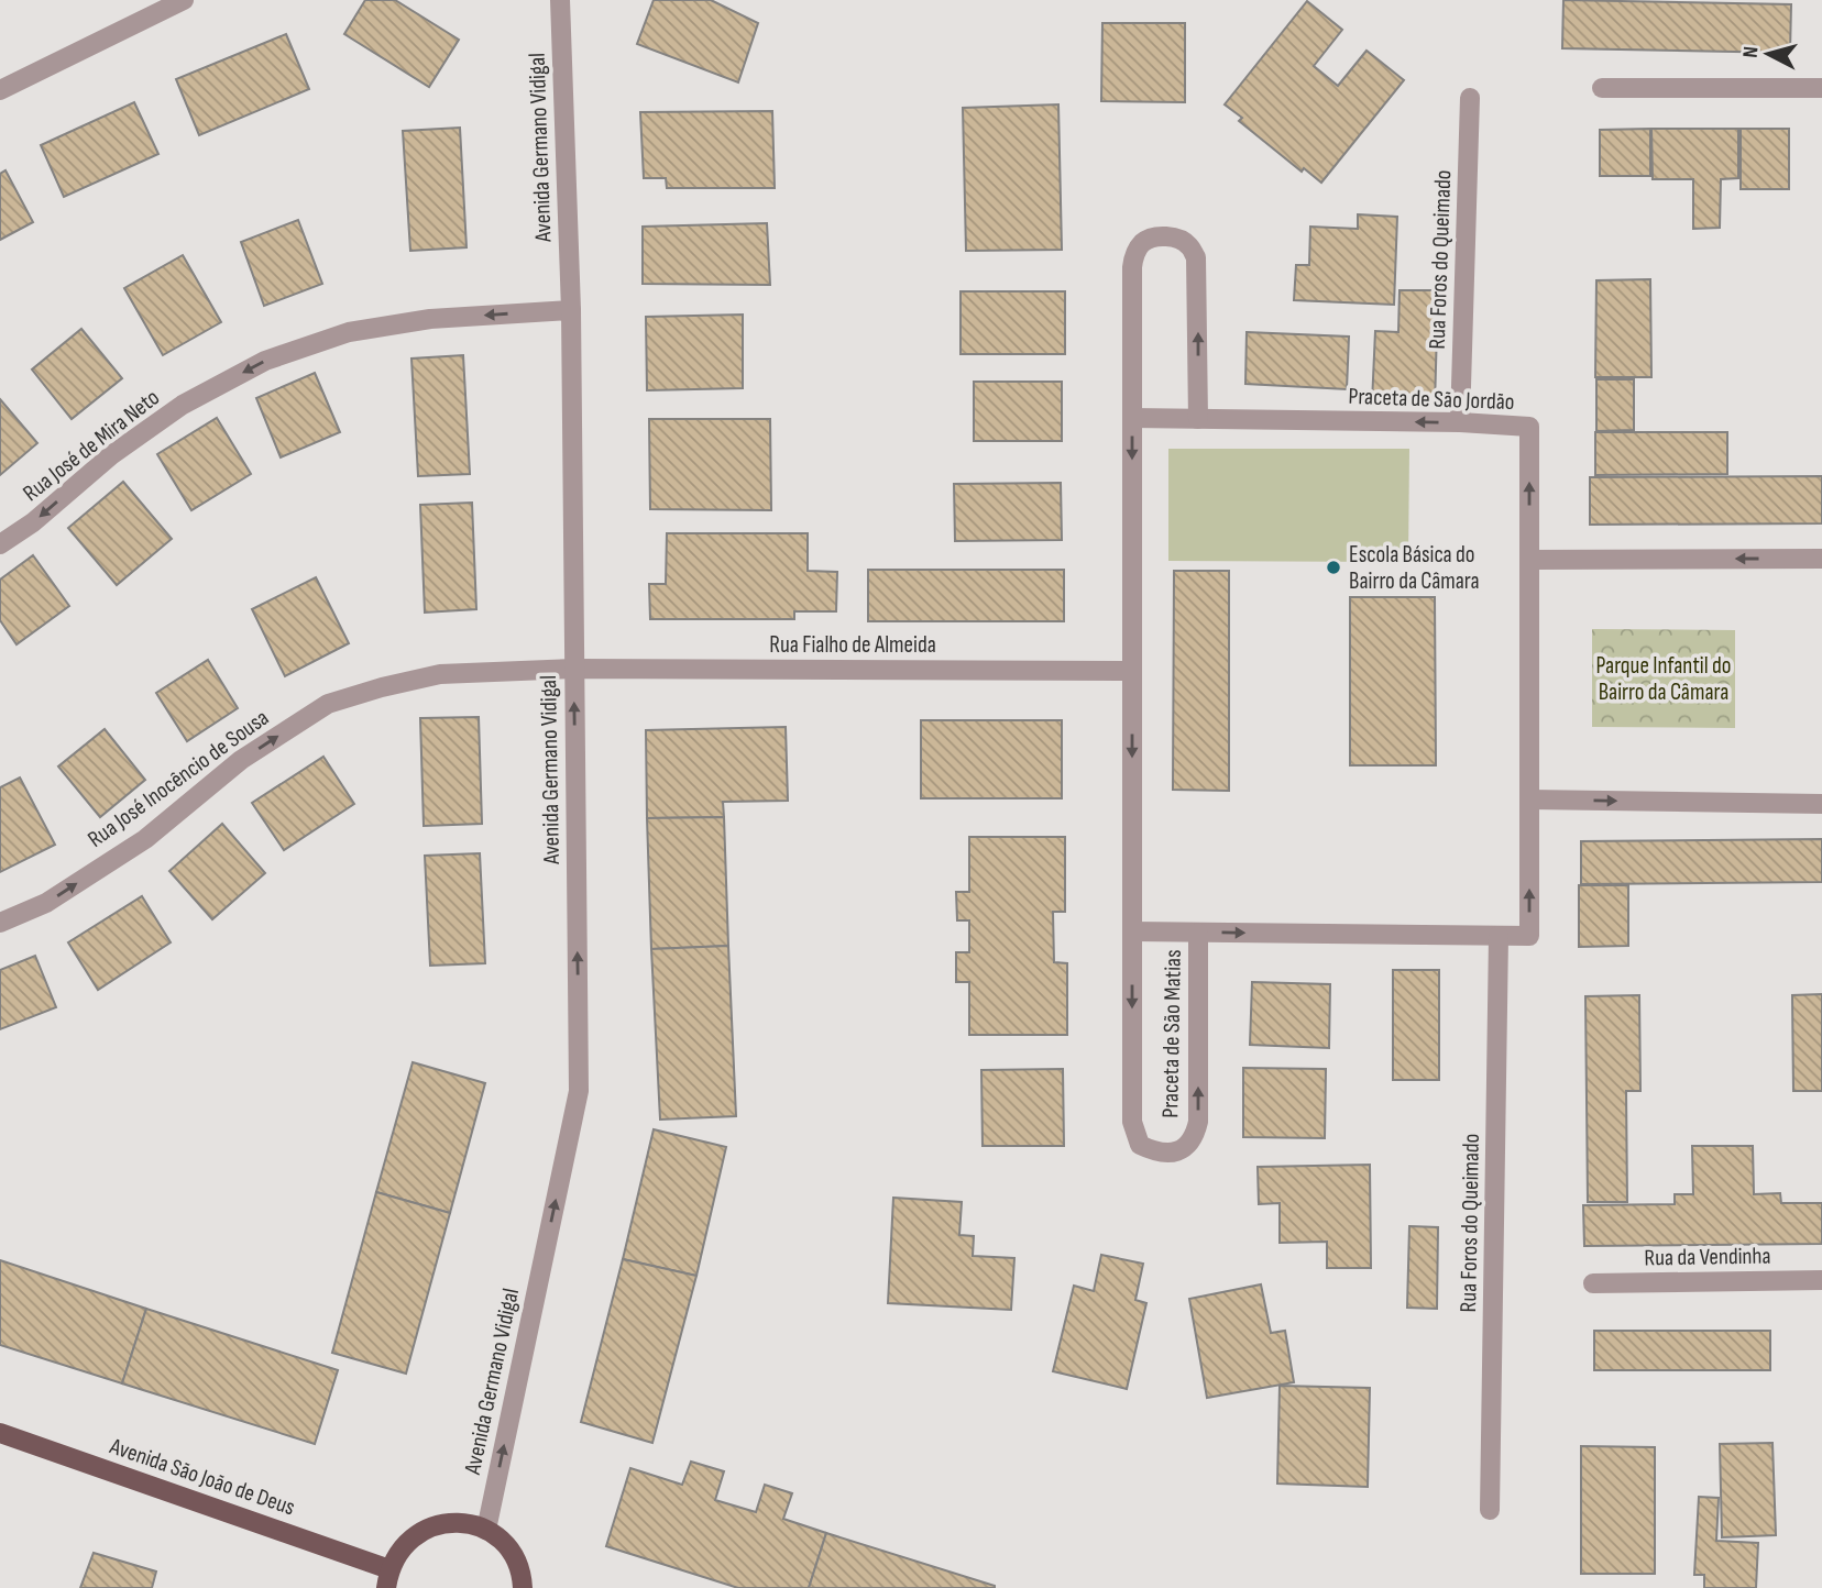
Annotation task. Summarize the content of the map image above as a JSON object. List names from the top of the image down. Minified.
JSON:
{"streets":{"main road":["Avenida São João de Deus"],"street":["Avenida Germano Vidigal","Rua Foros do Queimado","Praceta de São Jordão","Rua José de Mira Neto","Rua Fialho de Almeida","Rua José Inocêncio de Sousa","Praceta de São Matias","Rua da Vendinha"]},"crossings":[["Avenida Germano Vidigal","Rua José de Mira Neto"],["Avenida Germano Vidigal","Rua Fialho de Almeida"],["Avenida Germano Vidigal","Rua José Inocêncio de Sousa"],["Avenida Germano Vidigal","Avenida São João de Deus"],["Rua Foros do Queimado","Praceta de São Jordão"],["Rua Foros do Queimado","Praceta de São Matias"],["Rua Fialho de Almeida","Rua José Inocêncio de Sousa"],["Rua Fialho de Almeida","Praceta de São Matias"]],"one_way":["Avenida Germano Vidigal","Rua José de Mira Neto","Rua José Inocêncio de Sousa"],"parks":["Parque Infantil do Bairro da Câmara"],"places":["Escola Básica do Bairro da Câmara"],"north":"left"}
